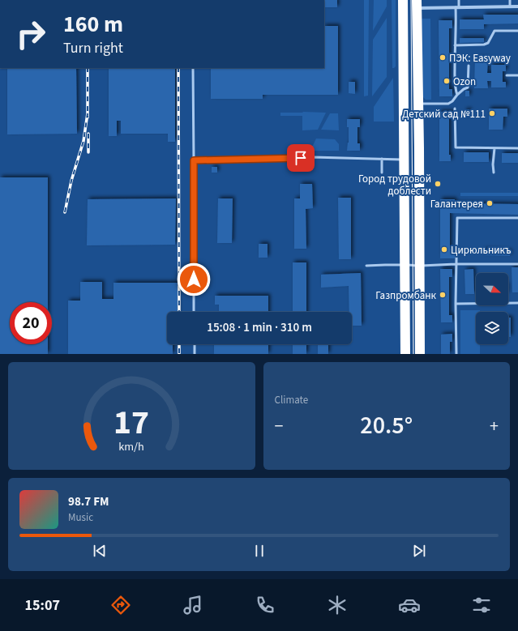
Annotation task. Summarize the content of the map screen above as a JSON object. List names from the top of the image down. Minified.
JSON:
{"places":["ПЭК: Easyway","Ozon","Детский сад №111","Город трудовой доблести","Галантерея","Цирюльникъ","Газпромбанк"],"north":"right","page":{"turn":["160 m","Turn right"],"limit":"20","trip":"15:08 · 1 min · 310 m","tile":"Climate","heat":["−","20.5°","+"],"song":["98.7 FM","Music"],"tabs":"15:07","gauge":["17","km/h"]}}
